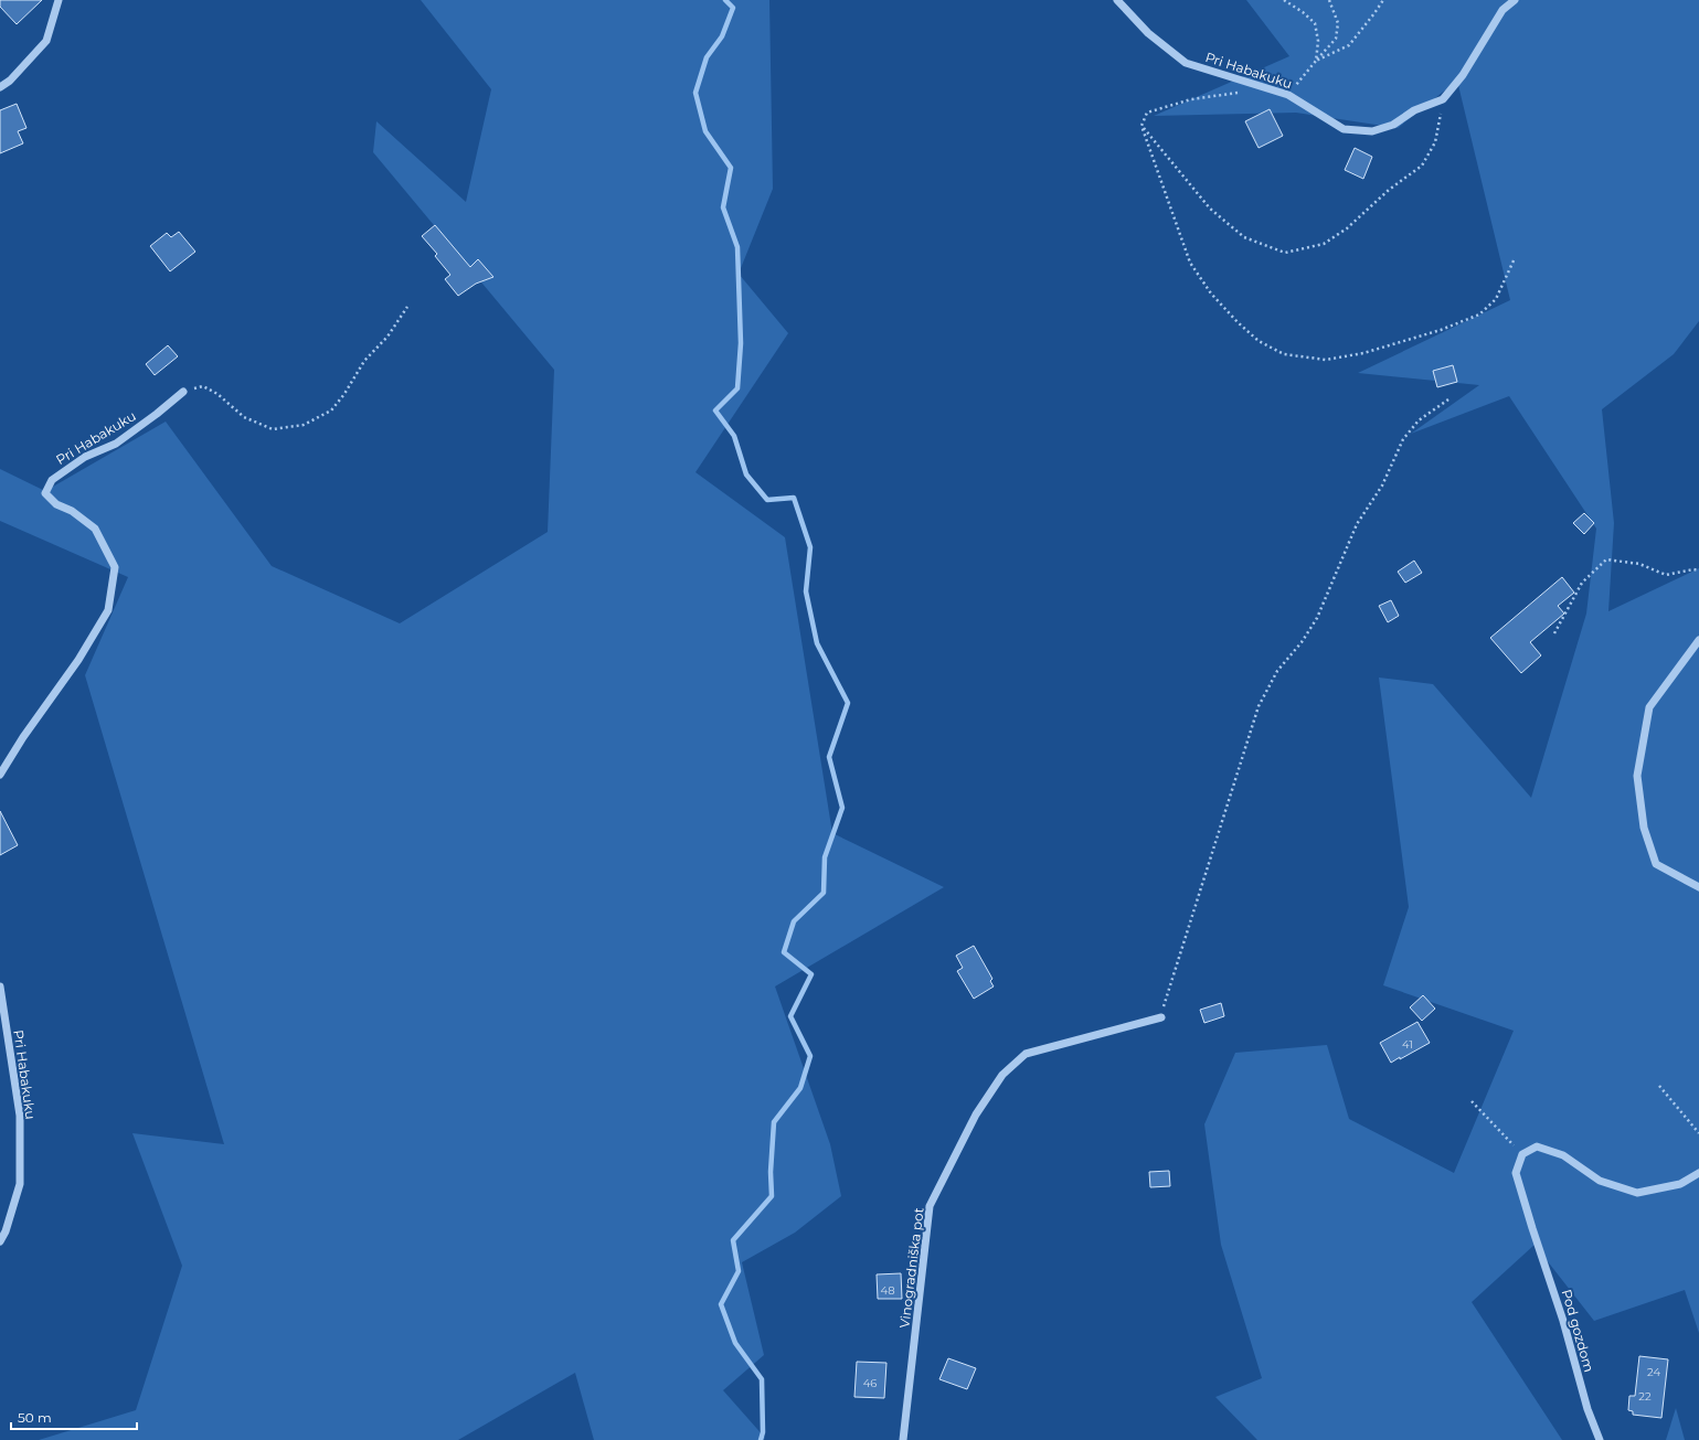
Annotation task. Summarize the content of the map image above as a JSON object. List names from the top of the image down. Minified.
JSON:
{"streets":{"street":["Pri Habakuku","Vinogradniška pot","Pod gozdom"]},"house_numbers":["41","48","24","46","22"],"scale_bar":"50 m"}
